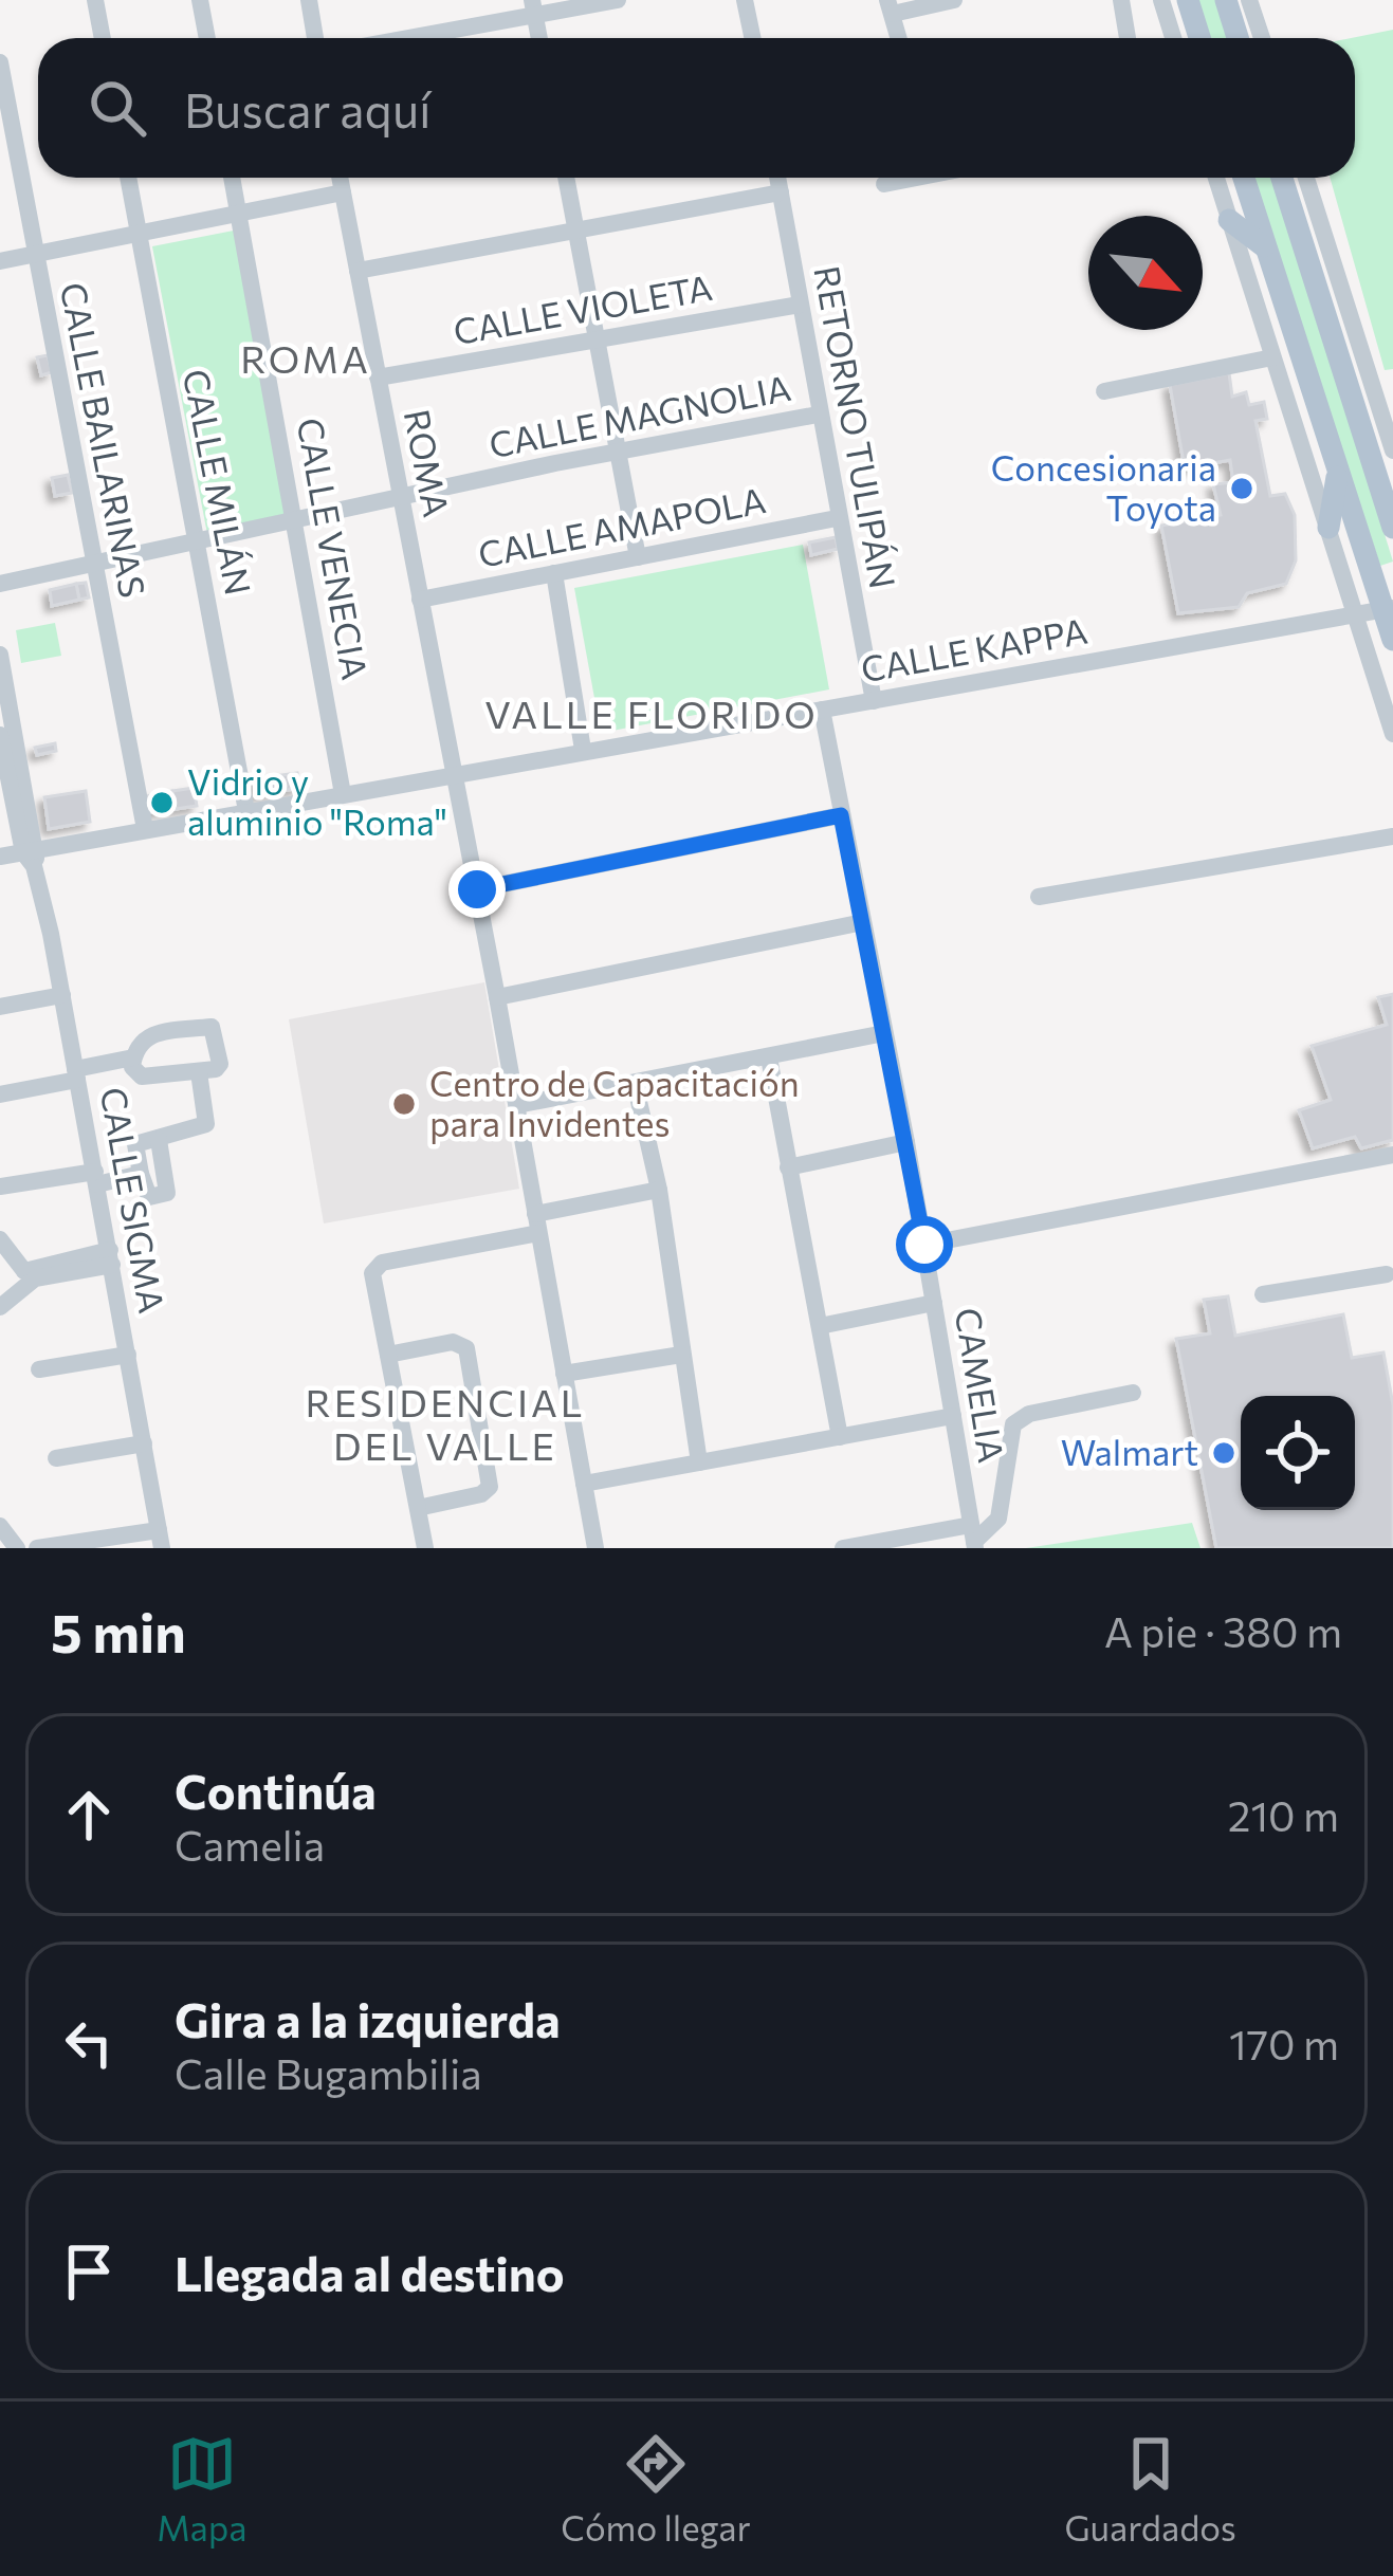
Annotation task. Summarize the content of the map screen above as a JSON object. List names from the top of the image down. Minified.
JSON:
{"streets":{"street":["CALLE VIOLETA","CALLE MAGNOLIA","RETORNO TULIPÁN","CALLE BAILARINAS","ROMA","CALLE MILÁN","CALLE AMAPOLA","CALLE VENECIA","CALLE KAPPA","CALLE SIGMA","CAMELIA"]},"crossings":[["CALLE VIOLETA","RETORNO TULIPÁN"],["CALLE VIOLETA","ROMA"],["CALLE MAGNOLIA","RETORNO TULIPÁN"],["CALLE MAGNOLIA","CALLE BAILARINAS"],["CALLE MAGNOLIA","ROMA"],["CALLE MAGNOLIA","CALLE MILÁN"],["CALLE MAGNOLIA","CALLE VENECIA"],["RETORNO TULIPÁN","CALLE AMAPOLA"],["RETORNO TULIPÁN","CALLE KAPPA"],["CALLE BAILARINAS","CALLE KAPPA"],["ROMA","CALLE AMAPOLA"],["ROMA","CALLE KAPPA"],["CALLE MILÁN","CALLE KAPPA"],["CALLE VENECIA","CALLE KAPPA"],["CALLE KAPPA","CALLE SIGMA"],["CALLE KAPPA","CAMELIA"]],"districts":["ROMA","VALLE FLORIDO","RESIDENCIAL DEL VALLE"],"places":["Concesionaria Toyota","Vidrio y aluminio \"Roma\"","Centro de Capacitación para Invidentes","Walmart"],"north":"bottom right","page":{"search":"Buscar aquí","heading":["5 min","A pie · 380 m"],"list":[["Continúa","Camelia","210 m"],["Gira a la izquierda","Calle Bugambilia","170 m"],"Llegada al destino"],"nav":["Mapa","Cómo llegar","Guardados"]}}
